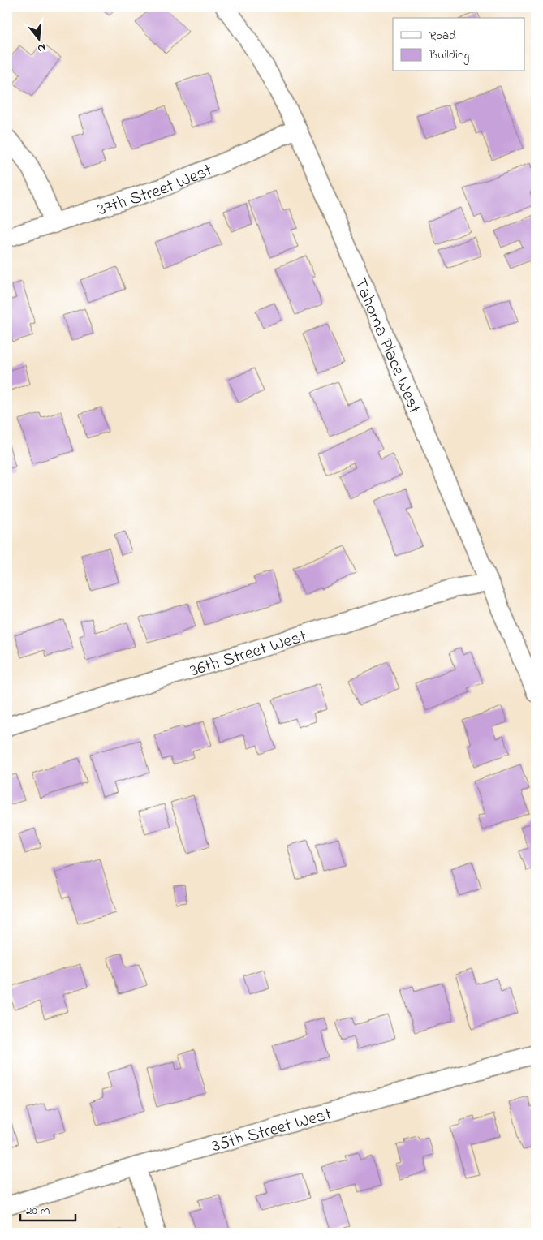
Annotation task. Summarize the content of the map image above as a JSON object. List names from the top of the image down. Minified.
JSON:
{"streets":{"street":["37th Street West","Tahoma Place West","36th Street West","35th Street West"]},"crossings":[["37th Street West","Tahoma Place West"],["Tahoma Place West","36th Street West"]],"legend":["Road","Building"],"scale_bar":"20 m","north":"bottom"}
